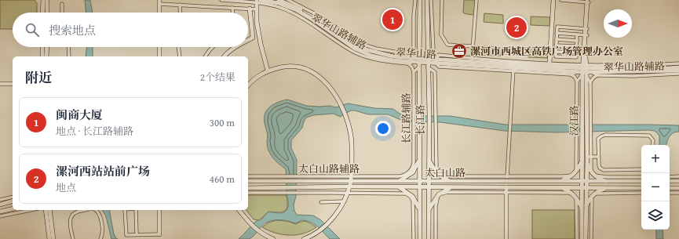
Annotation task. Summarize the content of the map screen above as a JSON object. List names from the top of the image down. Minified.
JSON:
{"streets":{"main road":["翠华山路","长江路","汉江路","太白山路"],"street":["翠华山路辅路","长江路辅路","太白山路辅路"]},"crossings":[["翠华山路辅路","翠华山路"],["翠华山路辅路","汉江路"],["翠华山路","长江路"],["翠华山路","汉江路"],["长江路辅路","太白山路辅路"],["长江路","太白山路"],["汉江路","太白山路"],["太白山路辅路","太白山路"]],"places":{"office":["漯河市西城区高铁广场管理办公室"]},"north":"right","page":{"pins":["1","2"],"search":"搜索地点","heading":["附近","2个结果"],"list":[{"mark":"1","name":"闽商大厦","note":"地点 · 长江路辅路","value":"300 m"},{"mark":"2","name":"漯河西站站前广场","note":"地点","value":"460 m"}],"map_buttons":["+","−"]}}
